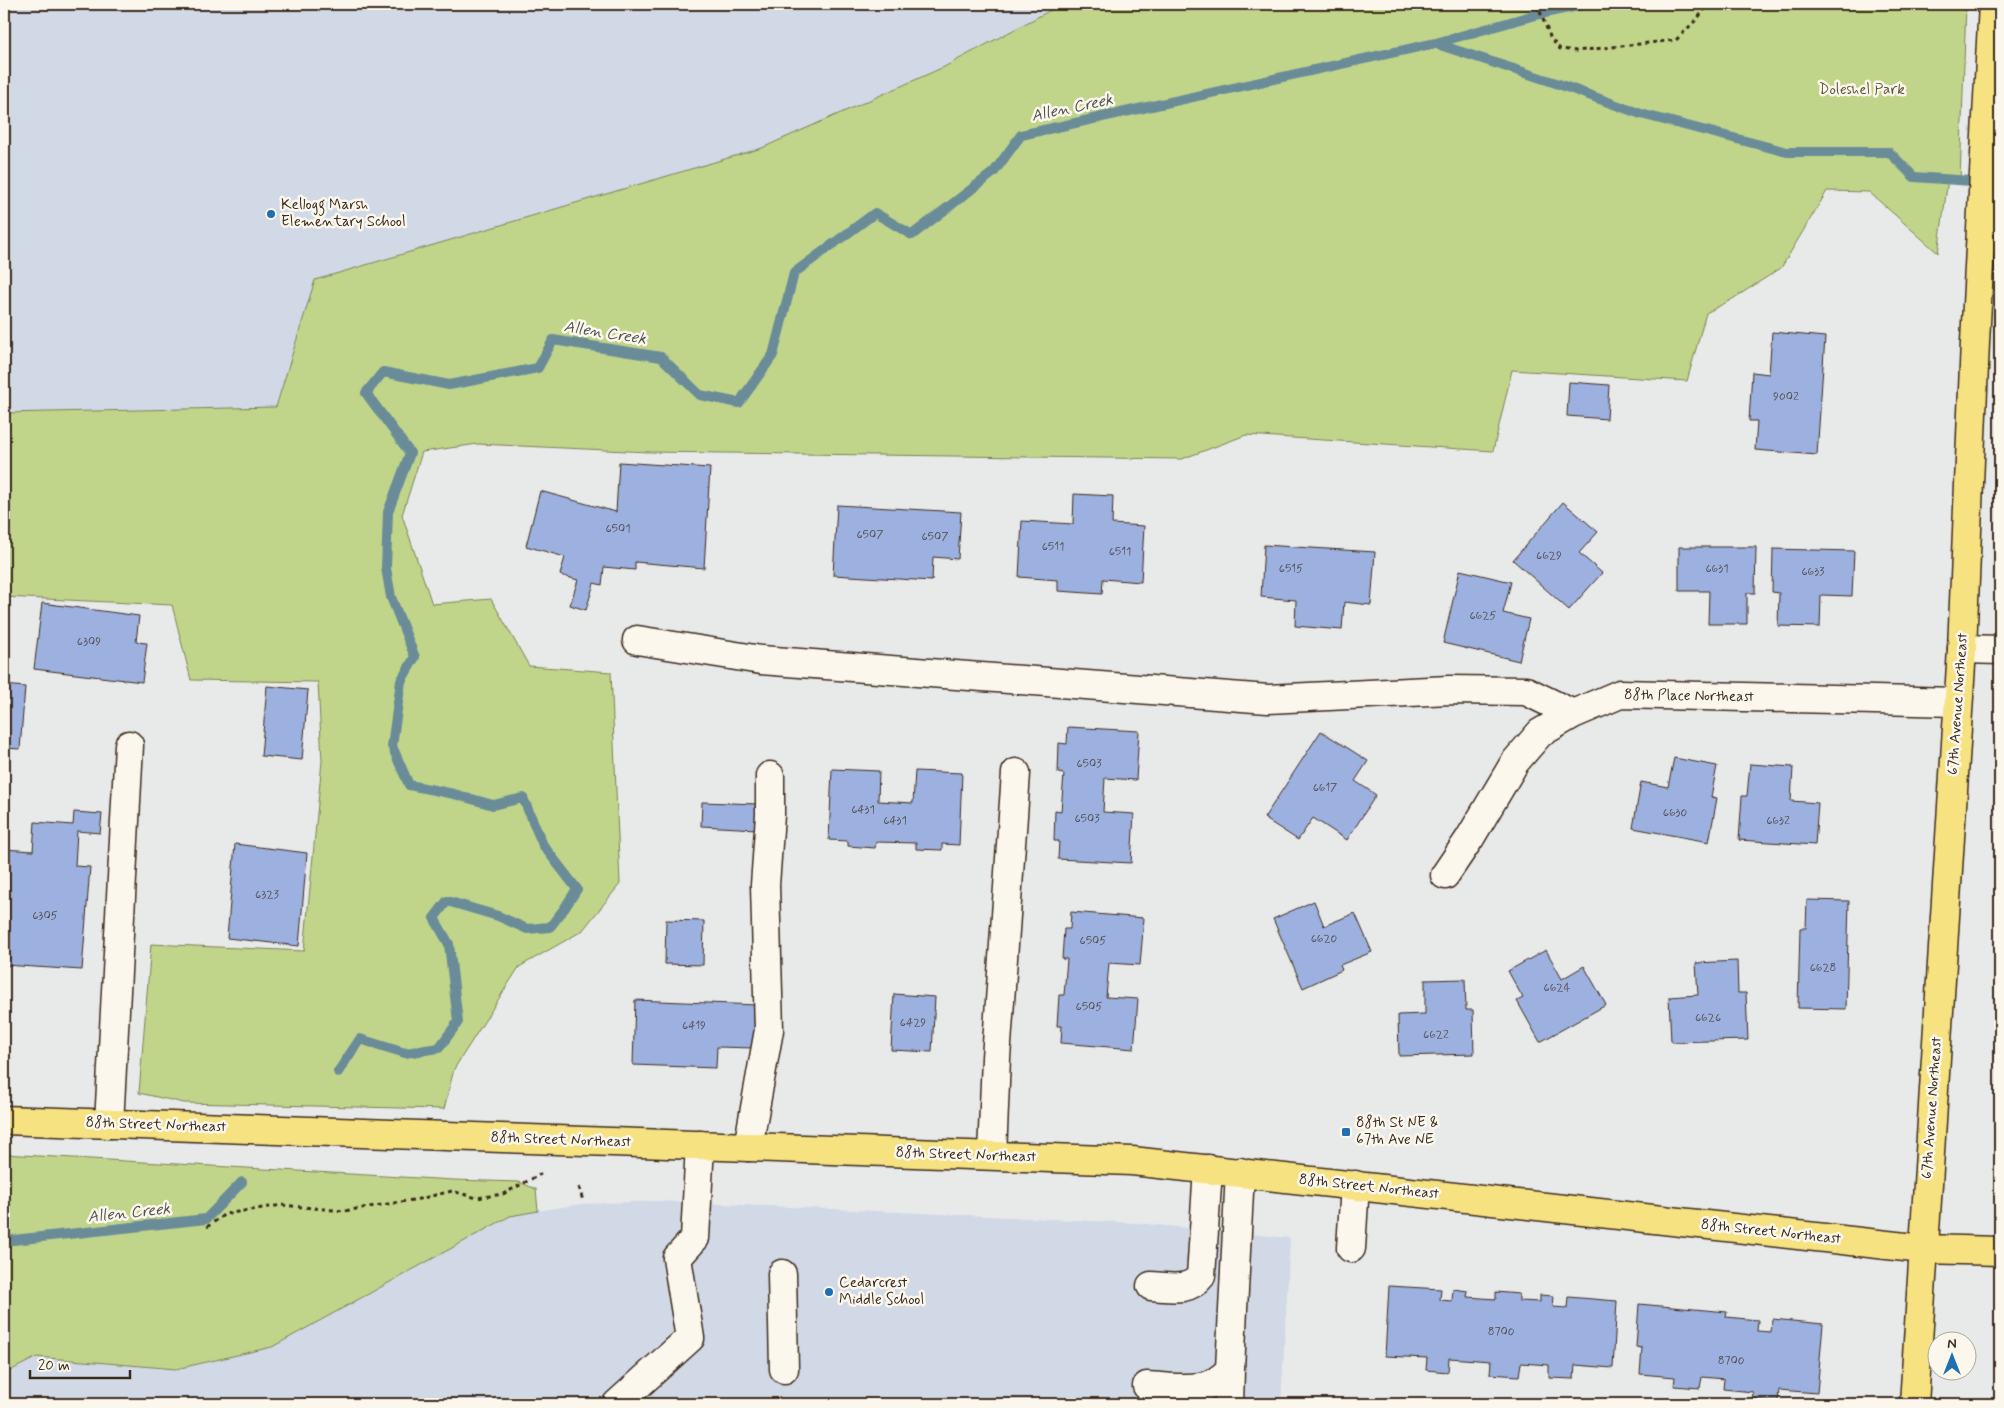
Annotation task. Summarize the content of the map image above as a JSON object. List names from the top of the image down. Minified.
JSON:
{"streets":{"main road":["67th Avenue Northeast","88th Street Northeast"],"street":["88th Place Northeast"]},"crossings":[["88th Place Northeast","67th Avenue Northeast"],["67th Avenue Northeast","88th Street Northeast"]],"water":["Allen Creek"],"parks":["Doleshel Park"],"places":{"other":["Kellogg Marsh Elementary School","Cedarcrest Middle School"],"transit":["88th St NE & 67th Ave NE"]},"house_numbers":["9002","6501","6507","6507","6511","6511","6629","6515","6631","6633","6625","6309","6503","6617","6431","6630","6503","6431","6632","6323","6305","6620","6505","6628","6624","6505","6626","6429","6419","6622","8700","8700"],"scale_bar":"20 m","north":"top"}
